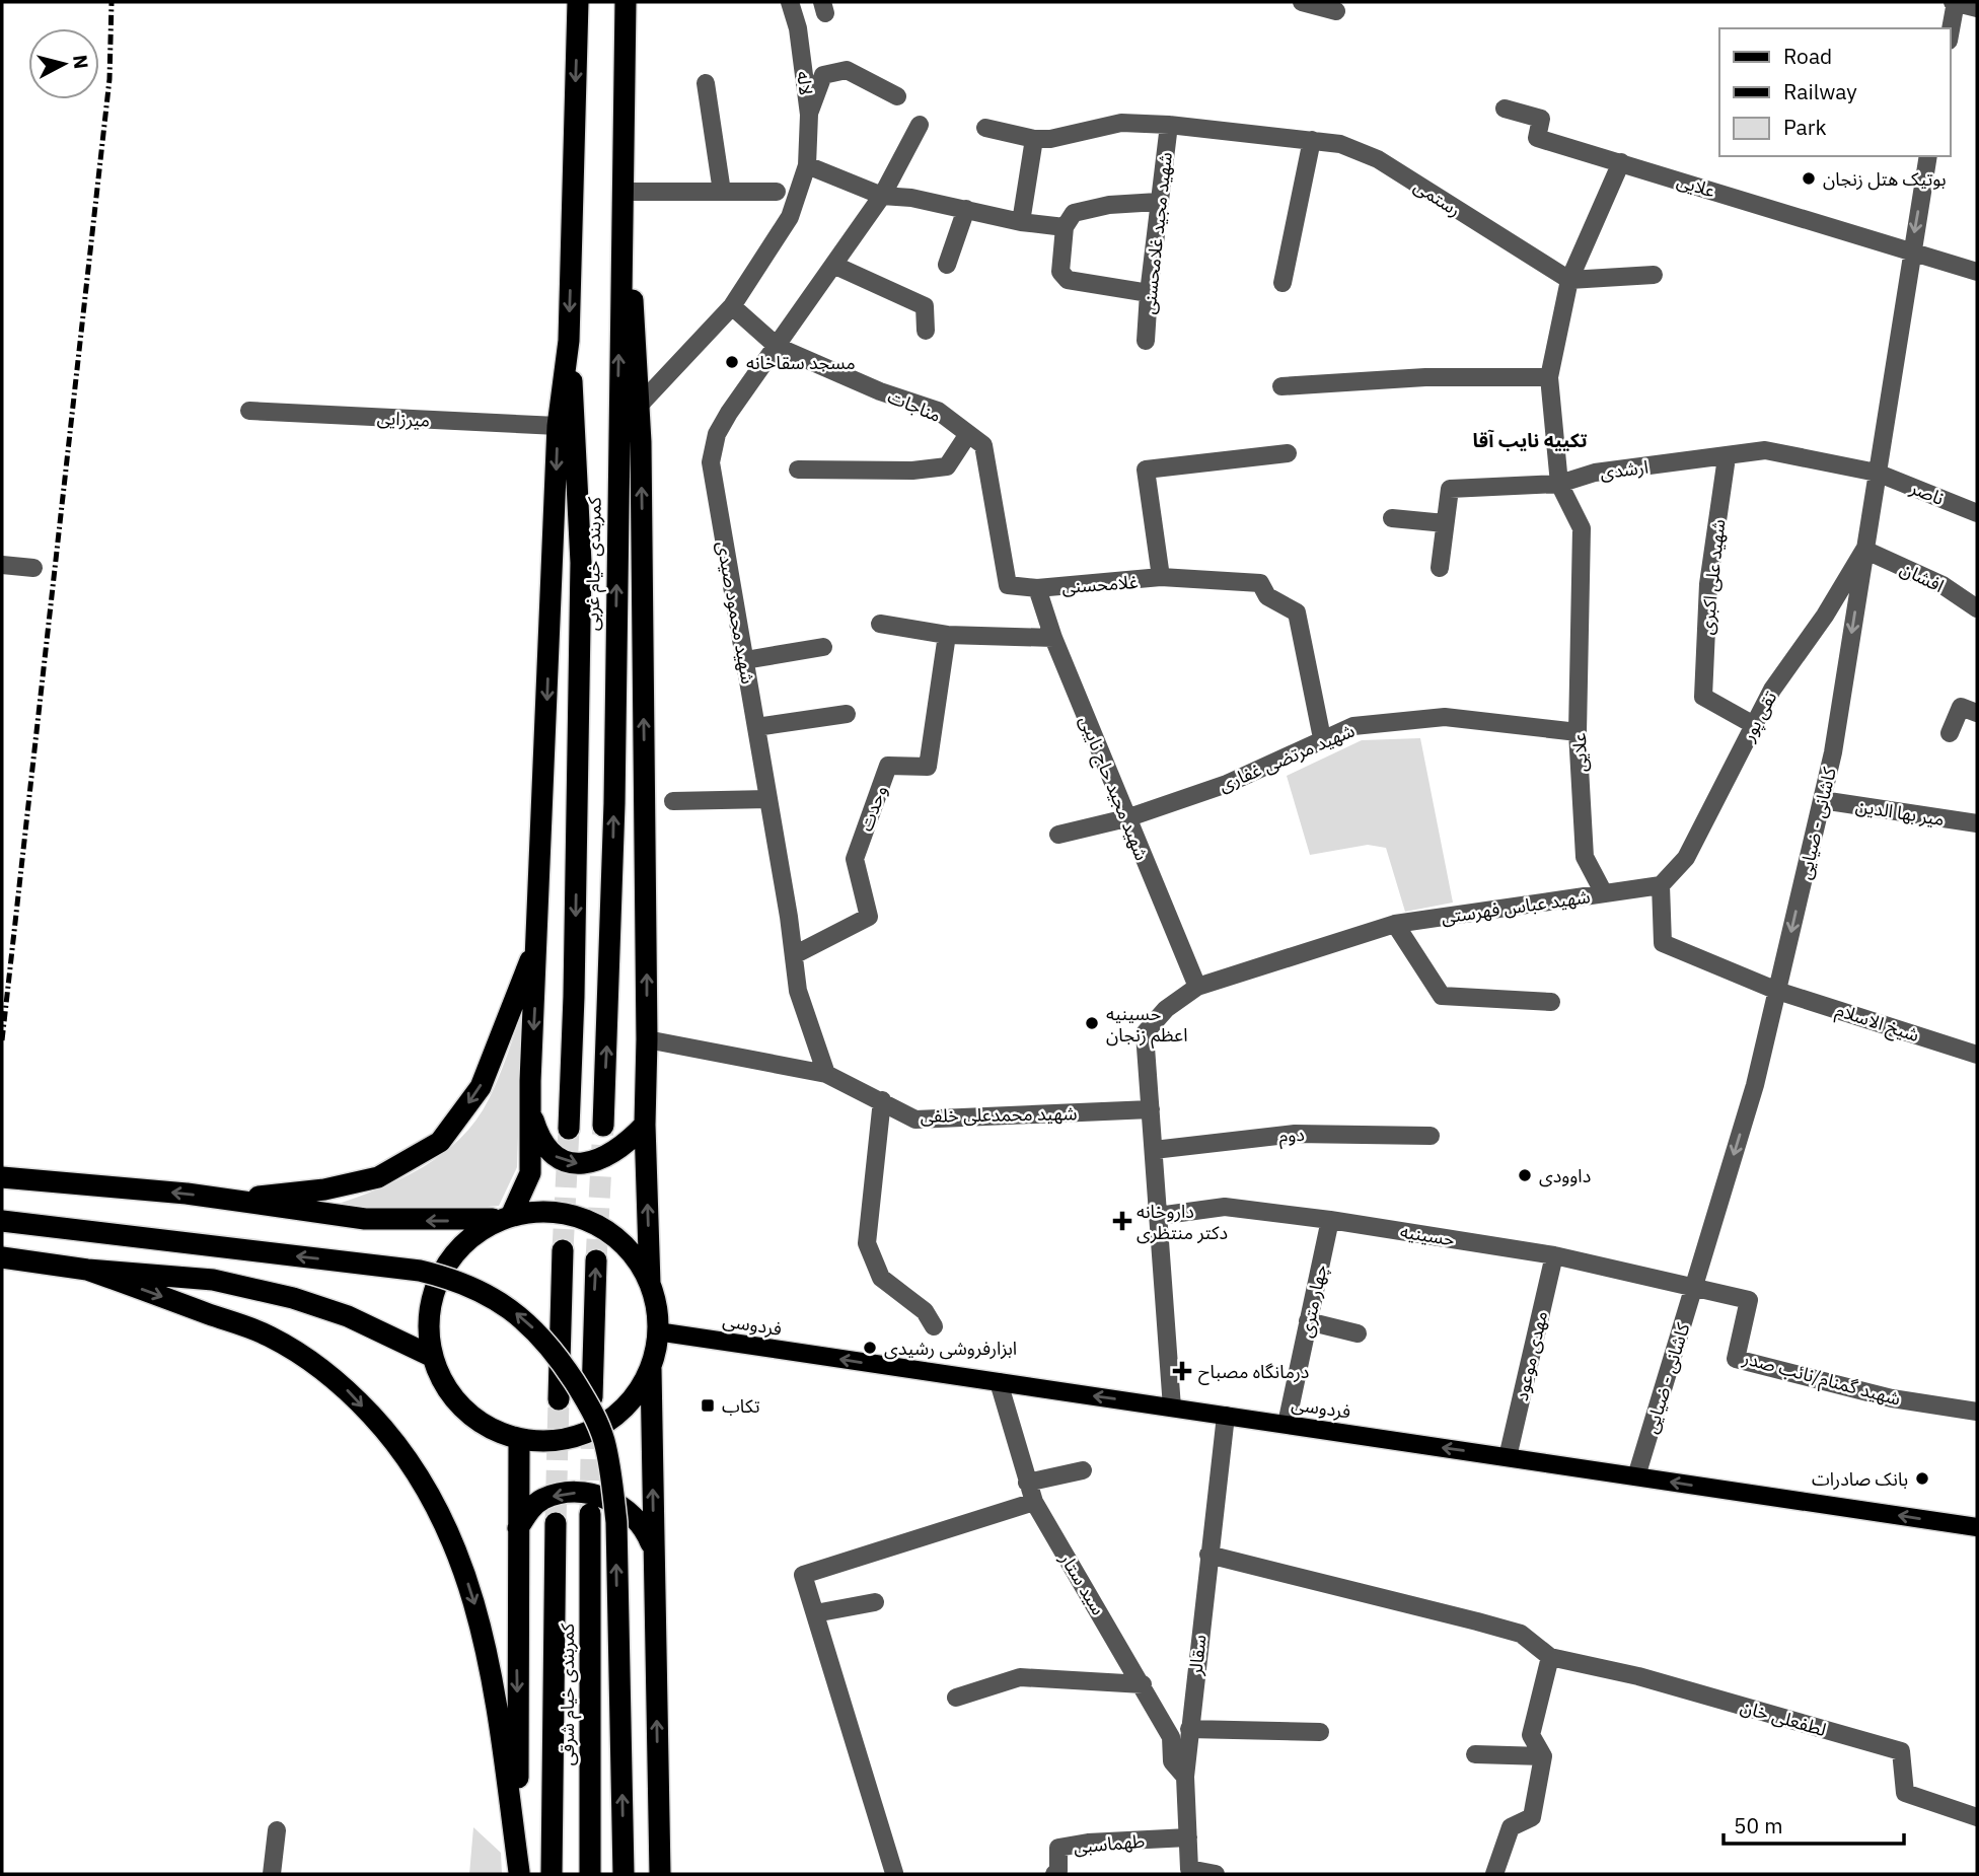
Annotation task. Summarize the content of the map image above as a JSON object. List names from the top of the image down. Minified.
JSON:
{"streets":{"highway":["کمربندی خیام غربی","کمربندی خیام شرقی"],"main road":["فردوسی"],"street":["لاله","علایی","رستمی","شهید مجید غلامحسنی","مناجات","میرزایی","ارشدی","ناصر","شهید علی اکبری","افشان","غلامحسنی","شهید محمود صیدی","تقی پور","شهید مرتضی غفاری","شهید مجید حاج نایبی","وحدت","میر بها الدین","کاشانی - ضیایی","شهید عباس فهرستی","شیخ الاسلام","شهید محمدعلی خلفی","دوم","حسینیه","چهار متری","مهدی موعود","شهید گمنام/نائب صدر","سید ستار","سقالر","لطفعلی خان","طهماسبی"]},"crossings":[["لاله","مناجات"],["علایی","ارشدی"],["علایی","شهید مرتضی غفاری"],["علایی","کاشانی - ضیایی"],["علایی","شهید عباس فهرستی"],["رستمی","شهید مجید غلامحسنی"],["مناجات","غلامحسنی"],["مناجات","شهید محمود صیدی"],["مناجات","شهید مجید حاج نایبی"],["ارشدی","ناصر"],["ارشدی","شهید علی اکبری"],["ارشدی","کاشانی - ضیایی"],["ناصر","کاشانی - ضیایی"],["شهید علی اکبری","تقی پور"],["افشان","تقی پور"],["افشان","کاشانی - ضیایی"],["غلامحسنی","شهید مرتضی غفاری"],["غلامحسنی","شهید مجید حاج نایبی"],["شهید محمود صیدی","وحدت"],["شهید محمود صیدی","شهید محمدعلی خلفی"],["تقی پور","کاشانی - ضیایی"],["تقی پور","شهید عباس فهرستی"],["شهید مرتضی غفاری","شهید مجید حاج نایبی"],["شهید مجید حاج نایبی","شهید عباس فهرستی"],["میر بها الدین","کاشانی - ضیایی"],["کاشانی - ضیایی","شیخ الاسلام"],["کاشانی - ضیایی","حسینیه"],["کاشانی - ضیایی","فردوسی"],["کاشانی - ضیایی","شهید گمنام/نائب صدر"],["حسینیه","چهار متری"],["حسینیه","مهدی موعود"],["حسینیه","شهید گمنام/نائب صدر"],["چهار متری","فردوسی"],["فردوسی","مهدی موعود"],["فردوسی","سید ستار"],["فردوسی","سقالر"],["سید ستار","سقالر"],["سقالر","لطفعلی خان"],["سقالر","طهماسبی"]],"one_way":["کاشانی - ضیایی","فردوسی"],"districts":["تکییه نایب آقا"],"places":{"other":["بوتیک هتل زنجان","مسجد سقاخانه","حسینیه اعظم زنجان","داوودی","ابزارفروشی رشیدی","بانک صادرات"],"health":["داروخانه دکتر منتظری","درمانگاه مصباح"],"transit":["تکاب"]},"legend":["Road","Railway","Park"],"scale_bar":"50 m","north":"right"}
